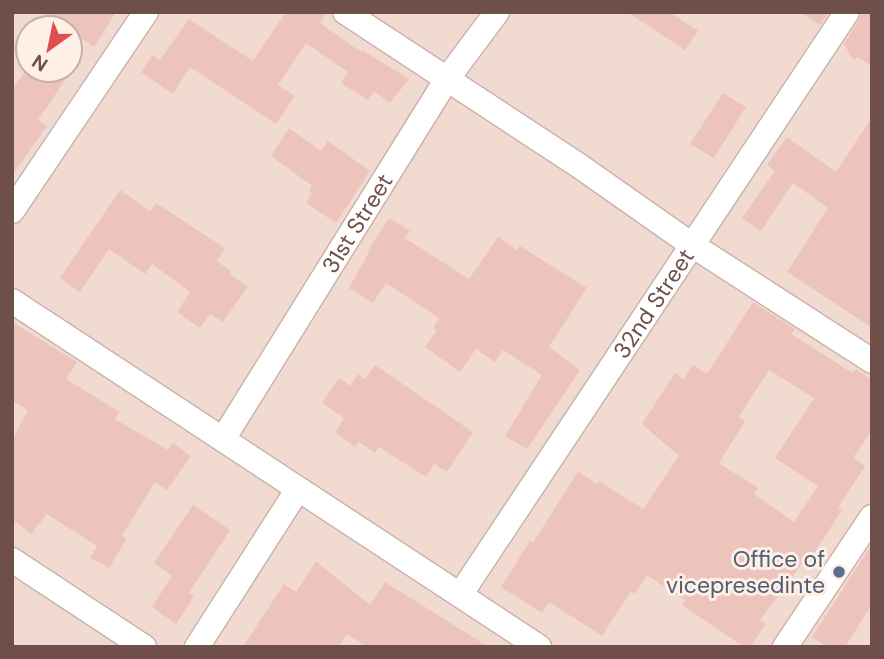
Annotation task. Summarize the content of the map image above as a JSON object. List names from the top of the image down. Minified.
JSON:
{"streets":{"street":["31st Street","32nd Street"]},"places":["Office of vicepresedinte"],"north":"bottom left"}
